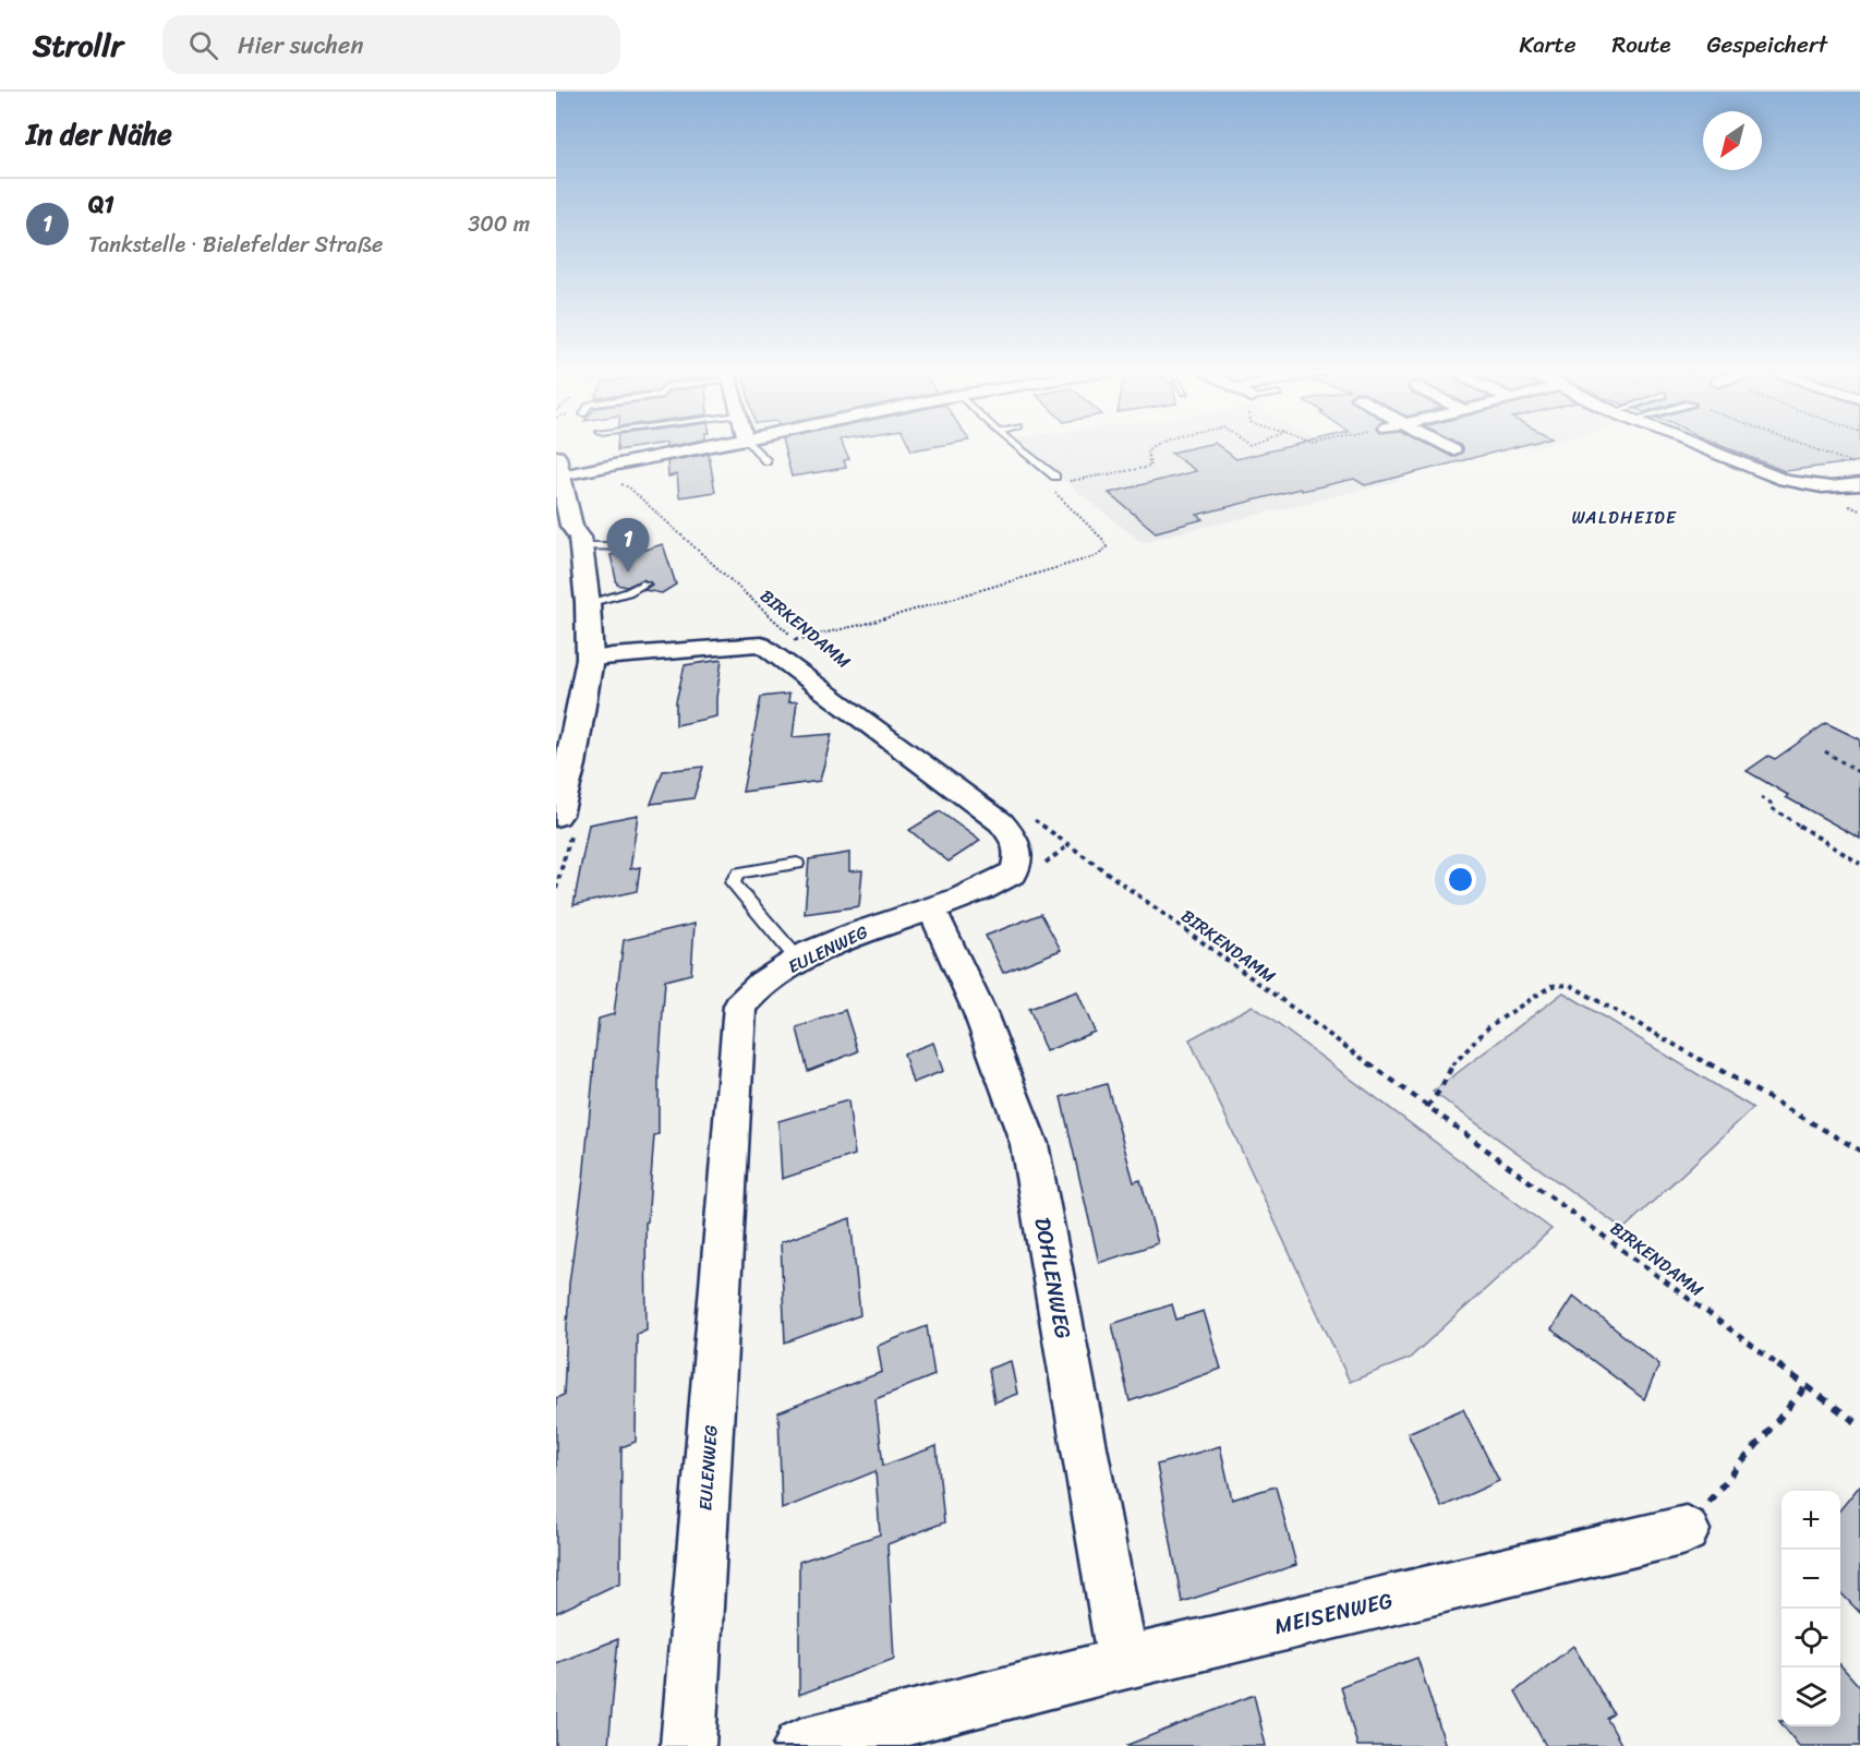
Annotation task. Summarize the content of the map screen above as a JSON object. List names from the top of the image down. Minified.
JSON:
{"streets":{"street":["EULENWEG","DOHLENWEG","MEISENWEG"],"path":["BIRKENDAMM"]},"crossings":[["EULENWEG","DOHLENWEG"],["DOHLENWEG","MEISENWEG"]],"districts":["WALDHEIDE"],"north":"bottom left","page":{"header":"Strollr","search":"Hier suchen","nav":["Karte","Route","Gespeichert"],"heading":"In der Nähe","list":[{"mark":"1","name":"Q1","note":"Tankstelle · Bielefelder Straße","value":"300 m"}],"pins":"1","map_buttons":["+","−"]}}
